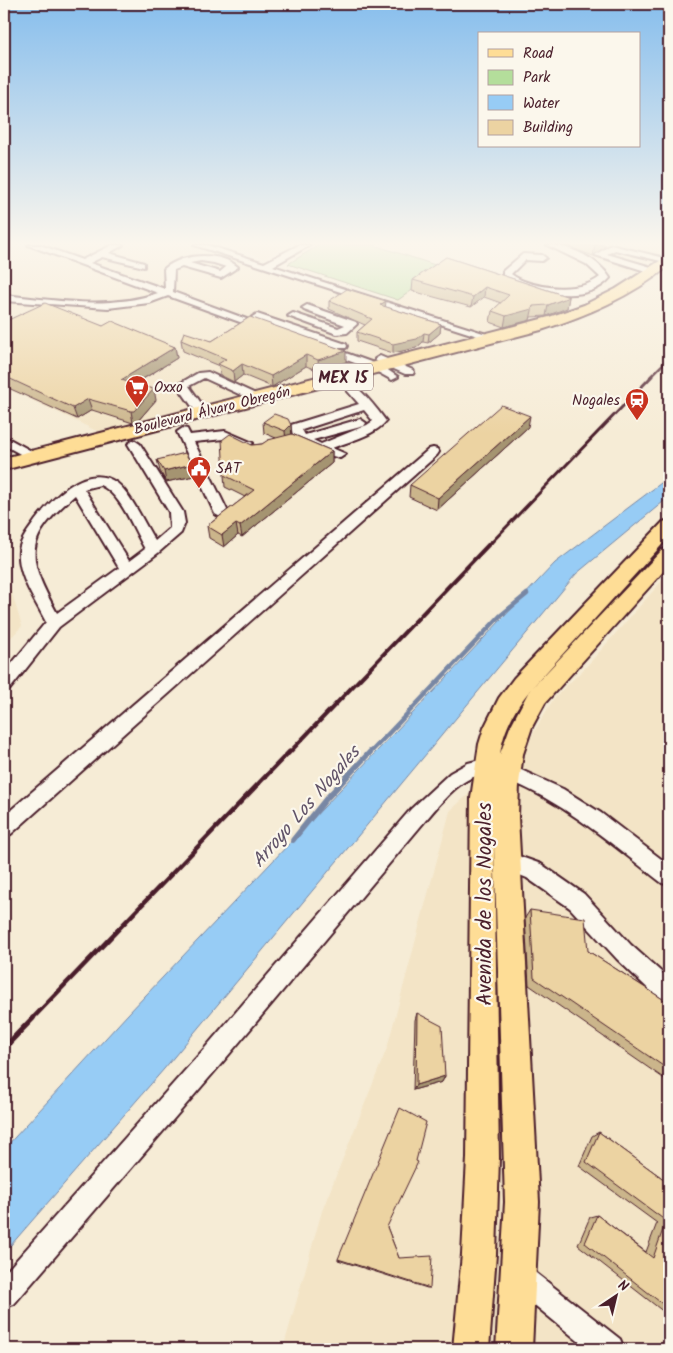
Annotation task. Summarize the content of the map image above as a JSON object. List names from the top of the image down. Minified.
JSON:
{"streets":{"highway":["MEX 15","Boulevard Álvaro Obregón"],"main road":["Avenida de los Nogales"]},"water":["Arroyo Los Nogales"],"places":{"supermarket":["Oxxo"],"station":["Nogales"],"public building":["SAT"]},"legend":["Road","Park","Water","Building"],"north":"top right"}
